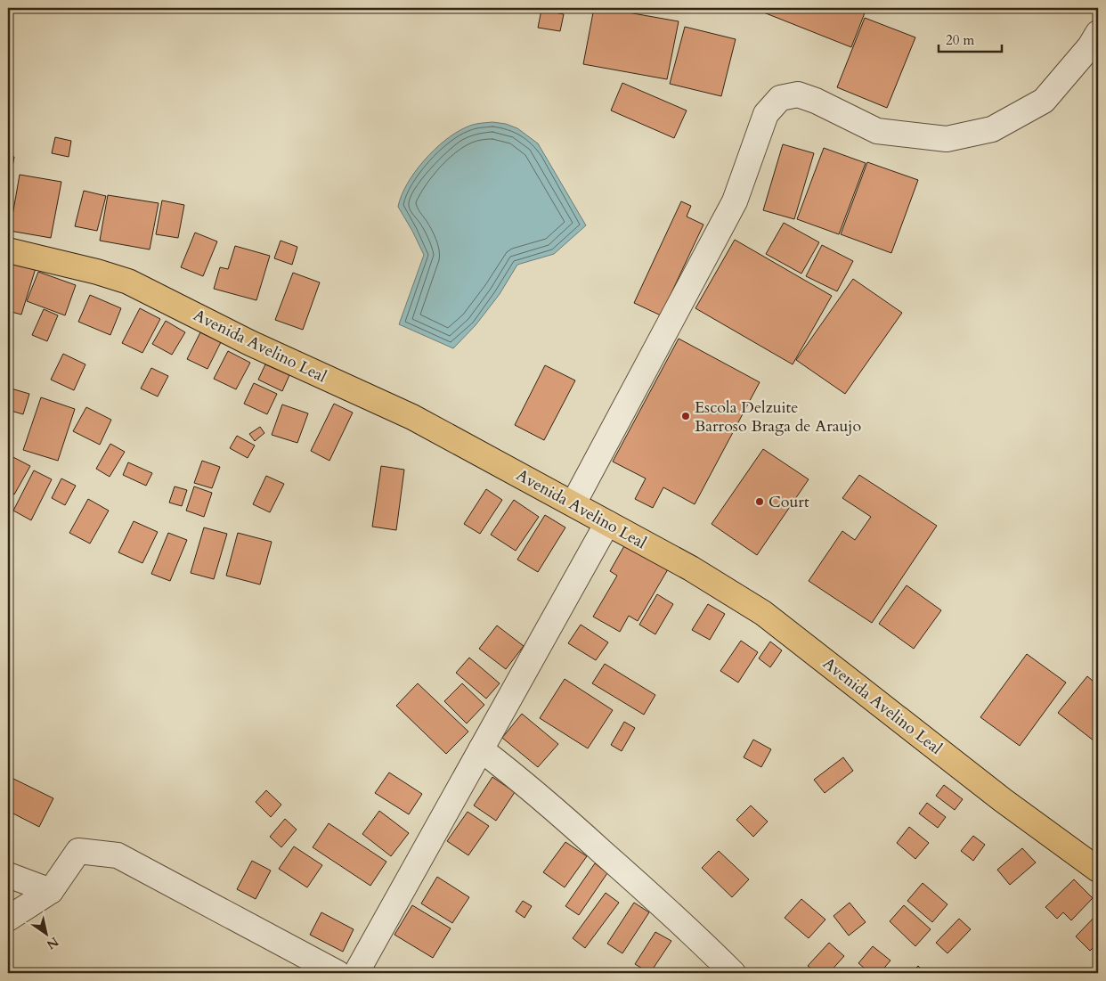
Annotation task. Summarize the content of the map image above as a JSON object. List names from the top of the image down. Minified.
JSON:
{"streets":{"main road":["Avenida Avelino Leal"]},"places":["Escola Delzuite Barroso Braga de Araujo","Court"],"scale_bar":"20 m","north":"bottom right"}
